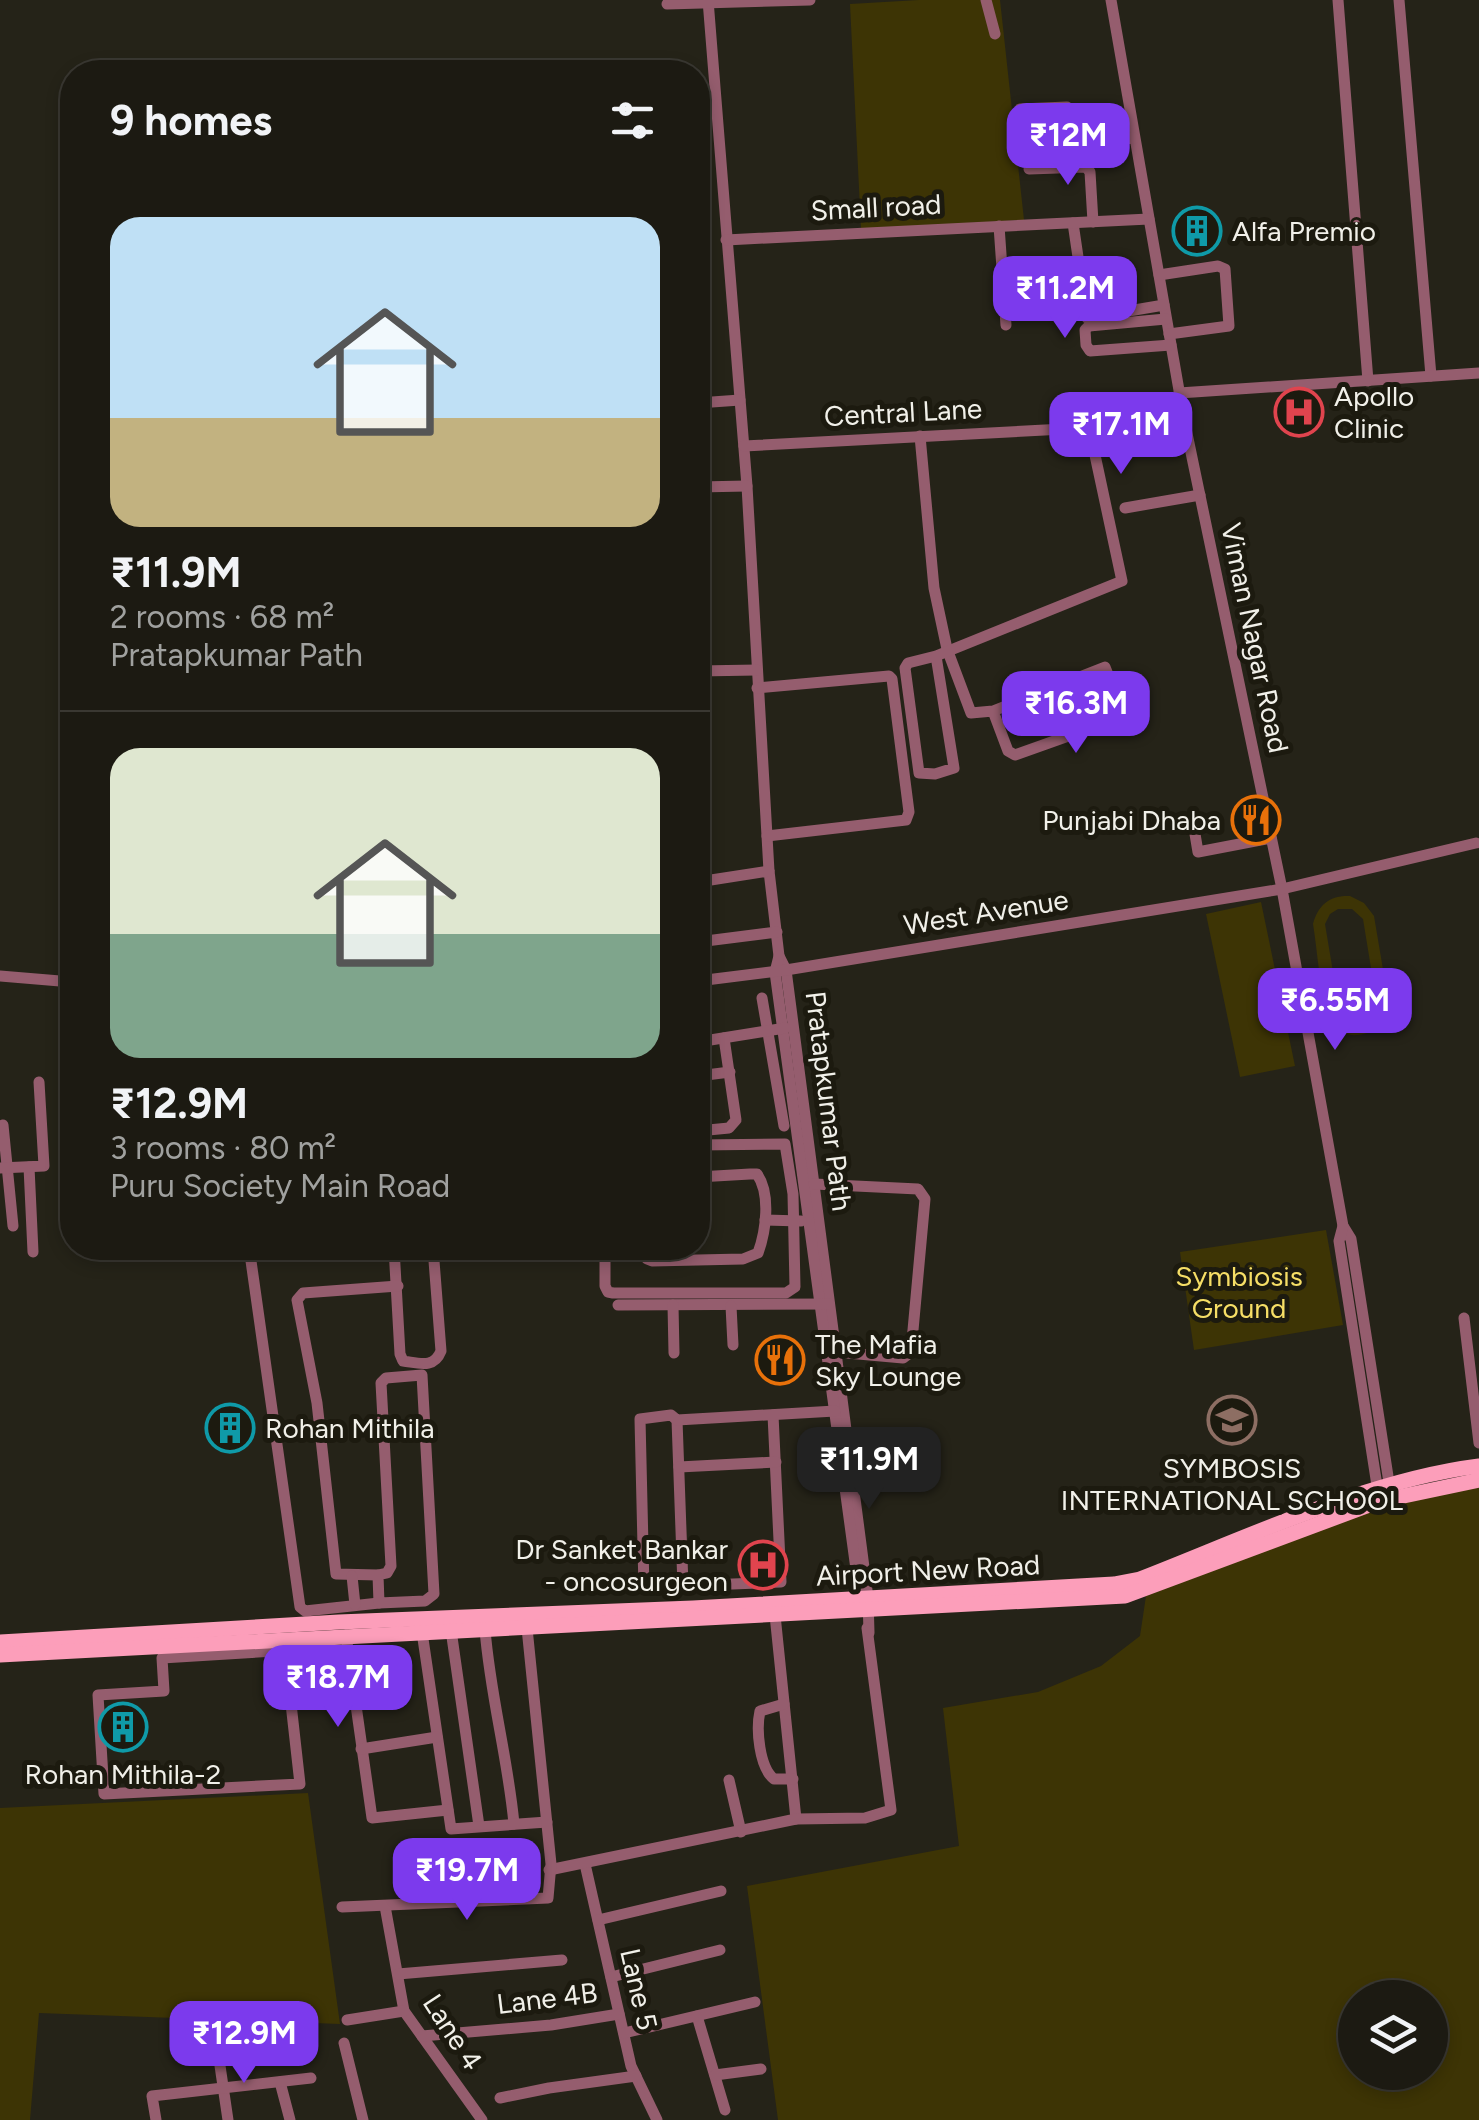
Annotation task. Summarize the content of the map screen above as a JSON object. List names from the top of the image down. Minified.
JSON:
{"streets":{"main road":["Airport New Road"],"street":["Small road","Central Lane","Viman Nagar Road","West Avenue","Pratapkumar Path","Lane 5","Lane 4B","Lane 4"]},"crossings":[["Small road","Viman Nagar Road"],["Central Lane","Viman Nagar Road"],["Viman Nagar Road","West Avenue"],["Viman Nagar Road","Airport New Road"],["West Avenue","Pratapkumar Path"],["Pratapkumar Path","Airport New Road"],["Lane 5","Lane 4B"],["Lane 4B","Lane 4"]],"parks":["Symbiosis Ground"],"places":{"building":["Alfa Premio","Rohan Mithila","Rohan Mithila-2"],"hospital":["Apollo Clinic","Dr Sanket Bankar - oncosurgeon"],"restaurant":["Punjabi Dhaba","The Mafia Sky Lounge"],"school or university":["SYMBOSIS INTERNATIONAL SCHOOL"]},"page":{"heading":"9 homes","price":["₹12M","₹11.2M","₹17.1M","₹16.3M","₹6.55M","₹11.9M","₹18.7M","₹19.7M","₹12.9M"],"list":[{"name":"₹11.9M","note":"2 rooms · 68 m² · Pratapkumar Path"},{"name":"₹12.9M","note":"3 rooms · 80 m² · Puru Society Main Road"}]}}
